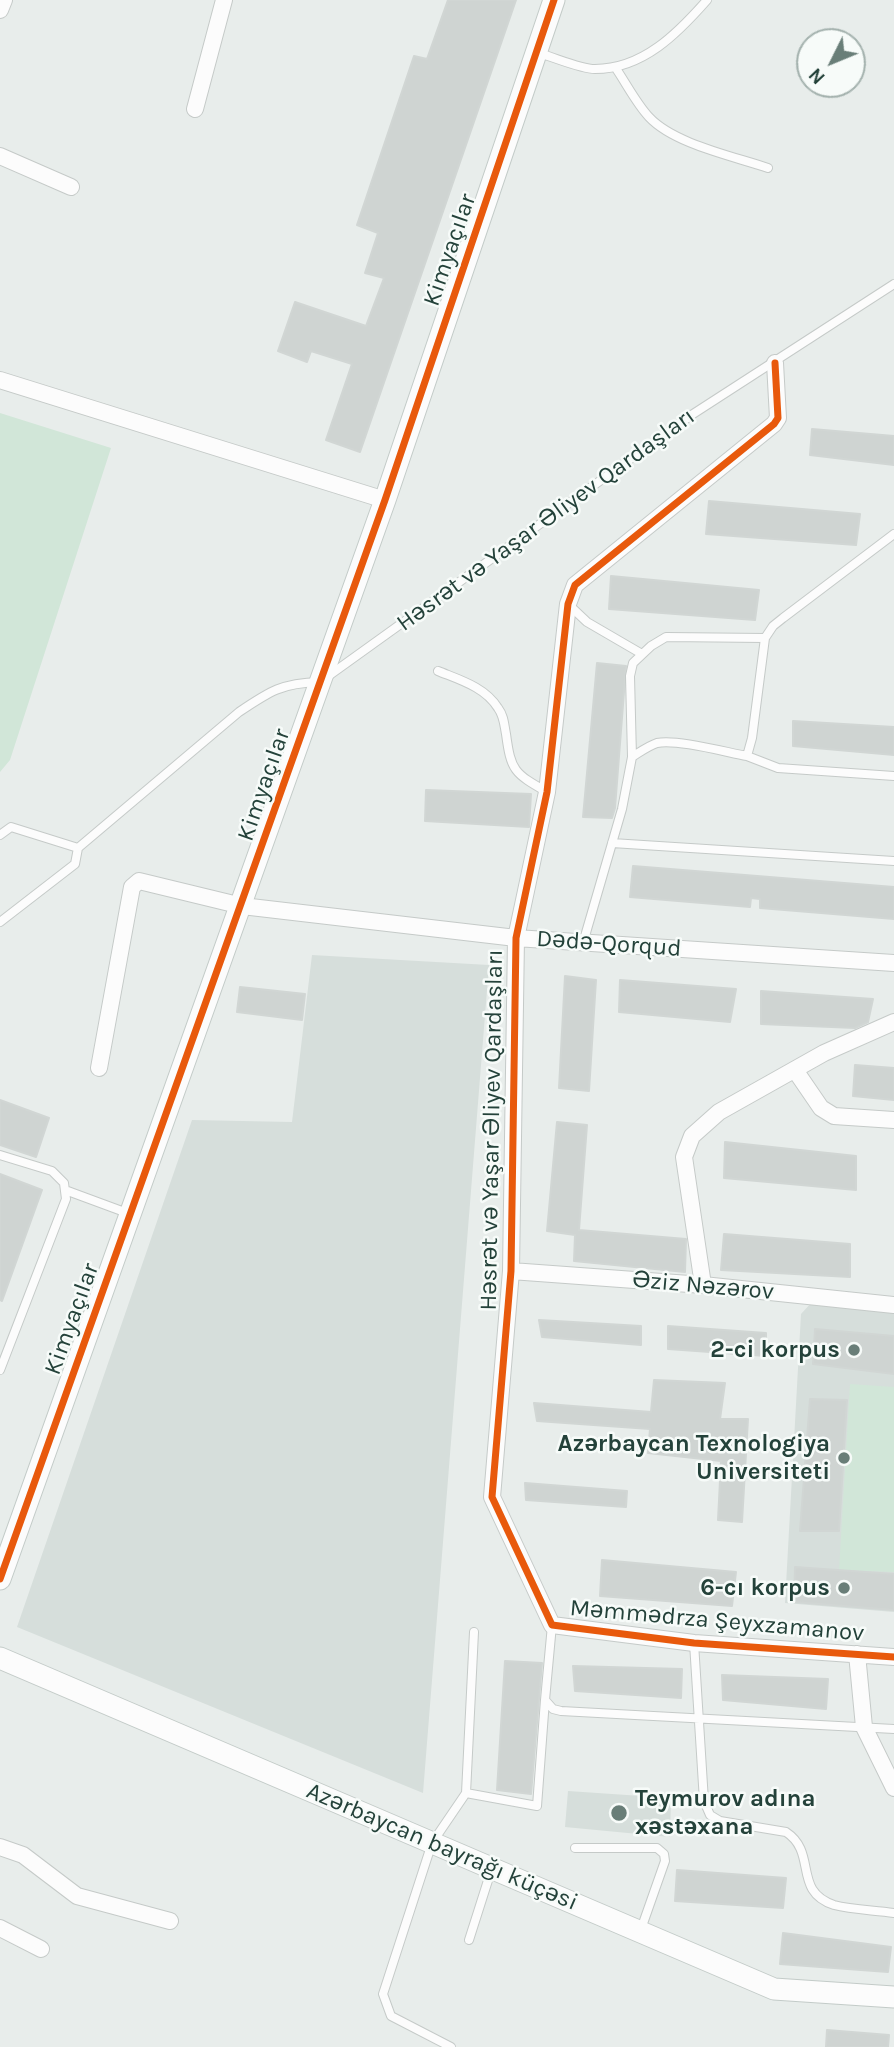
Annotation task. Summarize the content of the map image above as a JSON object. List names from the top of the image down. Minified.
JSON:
{"streets":{"street":["Kimyaçılar","Həsrət və Yaşar Əliyev Qardaşları","Dədə-Qorqud","Əziz Nəzərov","Məmmədrza Şeyxzamanov","Azərbaycan bayrağı küçəsi"]},"crossings":[["Kimyaçılar","Həsrət və Yaşar Əliyev Qardaşları"],["Kimyaçılar","Dədə-Qorqud"],["Həsrət və Yaşar Əliyev Qardaşları","Dədə-Qorqud"],["Həsrət və Yaşar Əliyev Qardaşları","Əziz Nəzərov"],["Həsrət və Yaşar Əliyev Qardaşları","Məmmədrza Şeyxzamanov"]],"places":["2-ci korpus","Azərbaycan Texnologiya Universiteti","6-cı korpus","Teymurov adına xəstəxana"],"north":"bottom left"}
